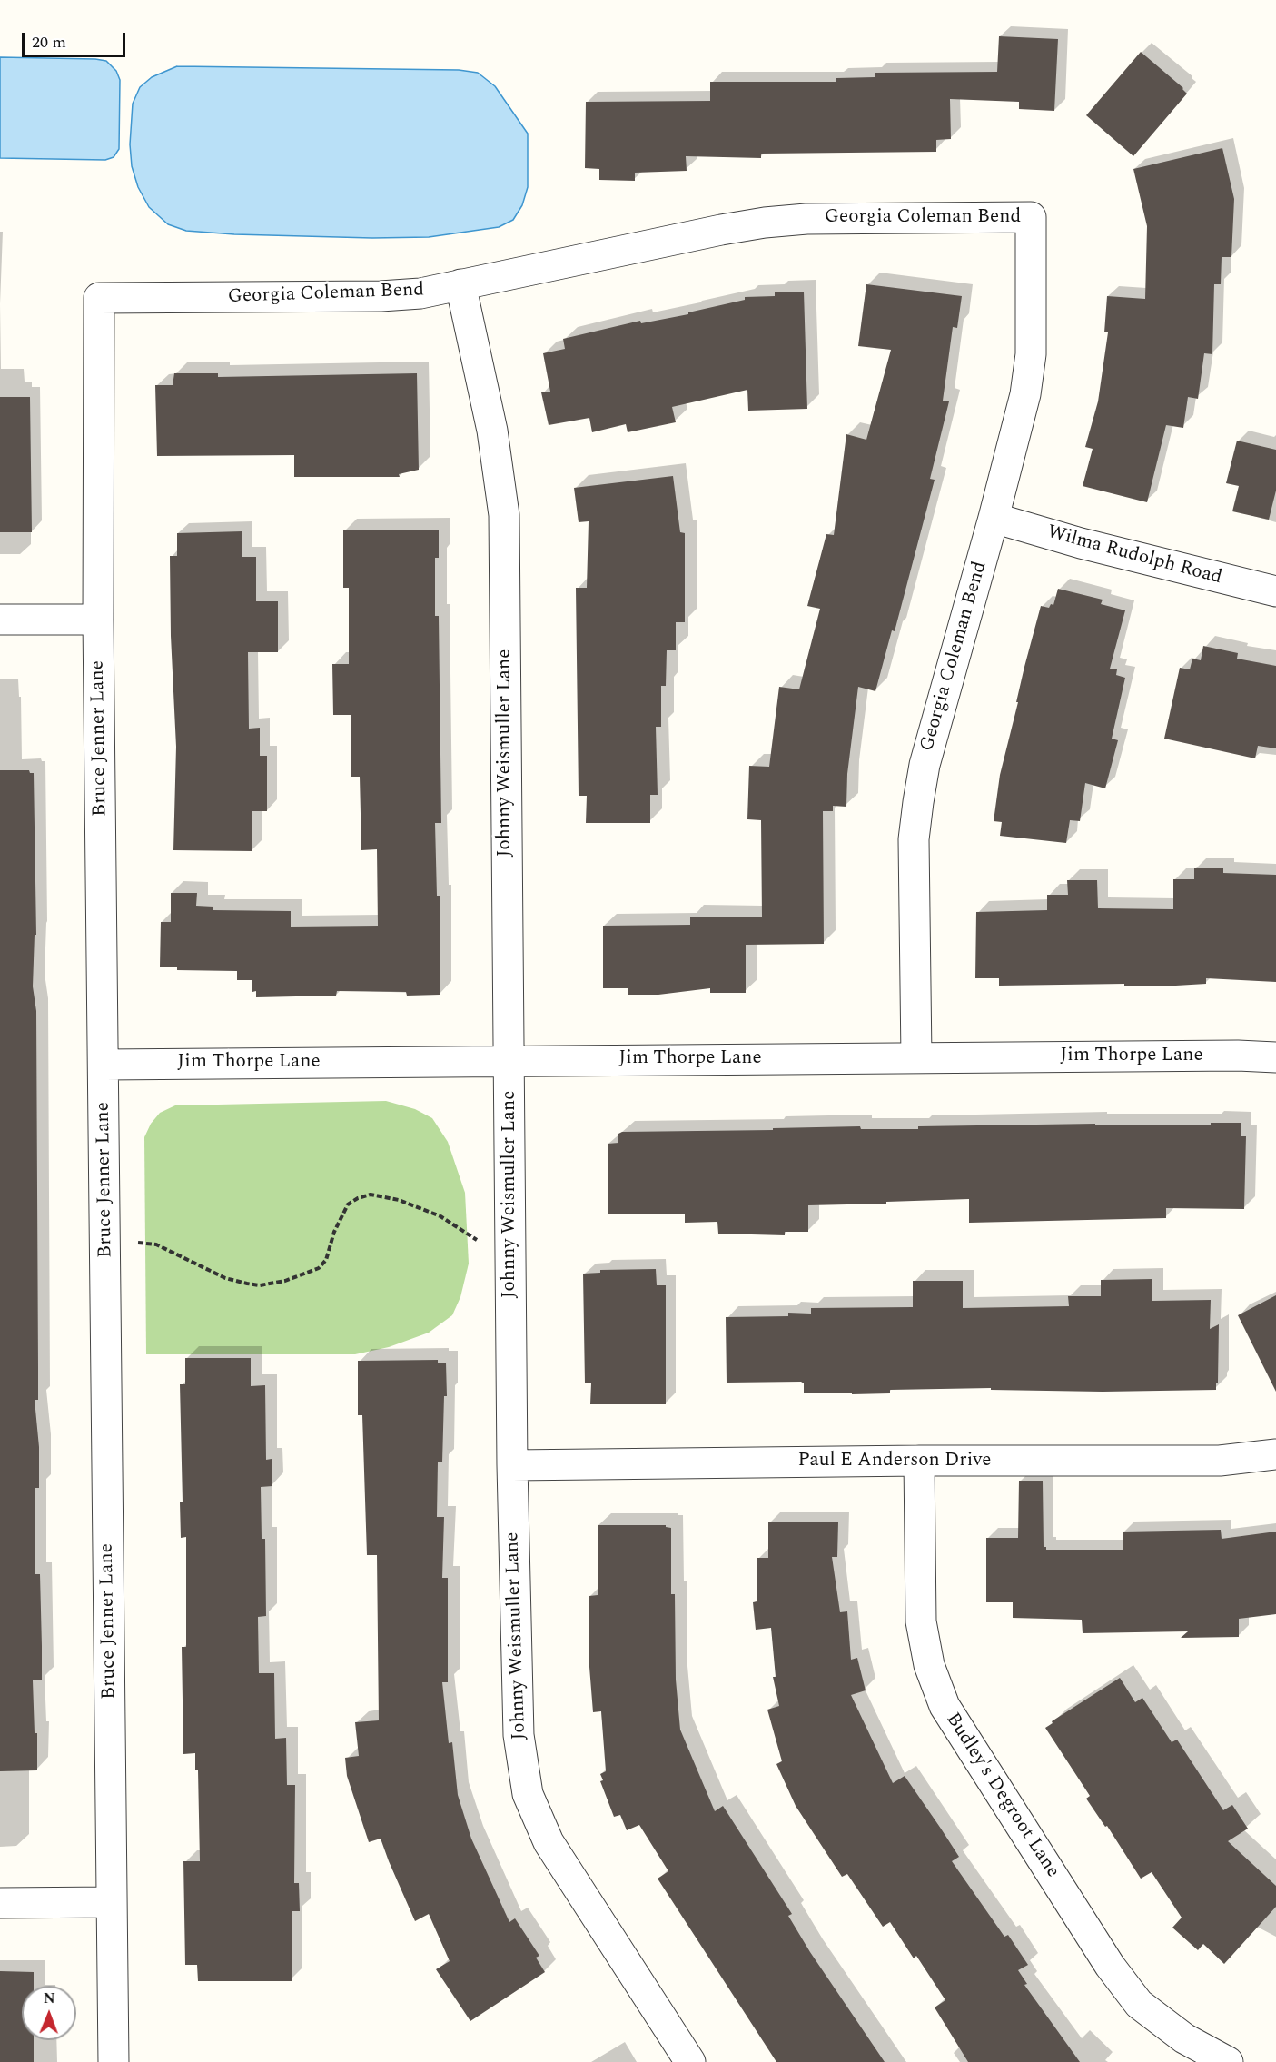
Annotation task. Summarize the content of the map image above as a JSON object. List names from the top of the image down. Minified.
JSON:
{"streets":{"street":["Georgia Coleman Bend","Wilma Rudolph Road","Bruce Jenner Lane","Johnny Weismuller Lane","Jim Thorpe Lane","Paul E Anderson Drive","Budley's Degroot Lane"]},"crossings":[["Georgia Coleman Bend","Wilma Rudolph Road"],["Georgia Coleman Bend","Bruce Jenner Lane"],["Georgia Coleman Bend","Johnny Weismuller Lane"],["Georgia Coleman Bend","Jim Thorpe Lane"],["Bruce Jenner Lane","Jim Thorpe Lane"],["Johnny Weismuller Lane","Jim Thorpe Lane"],["Johnny Weismuller Lane","Paul E Anderson Drive"],["Paul E Anderson Drive","Budley's Degroot Lane"]],"scale_bar":"20 m","north":"top"}
